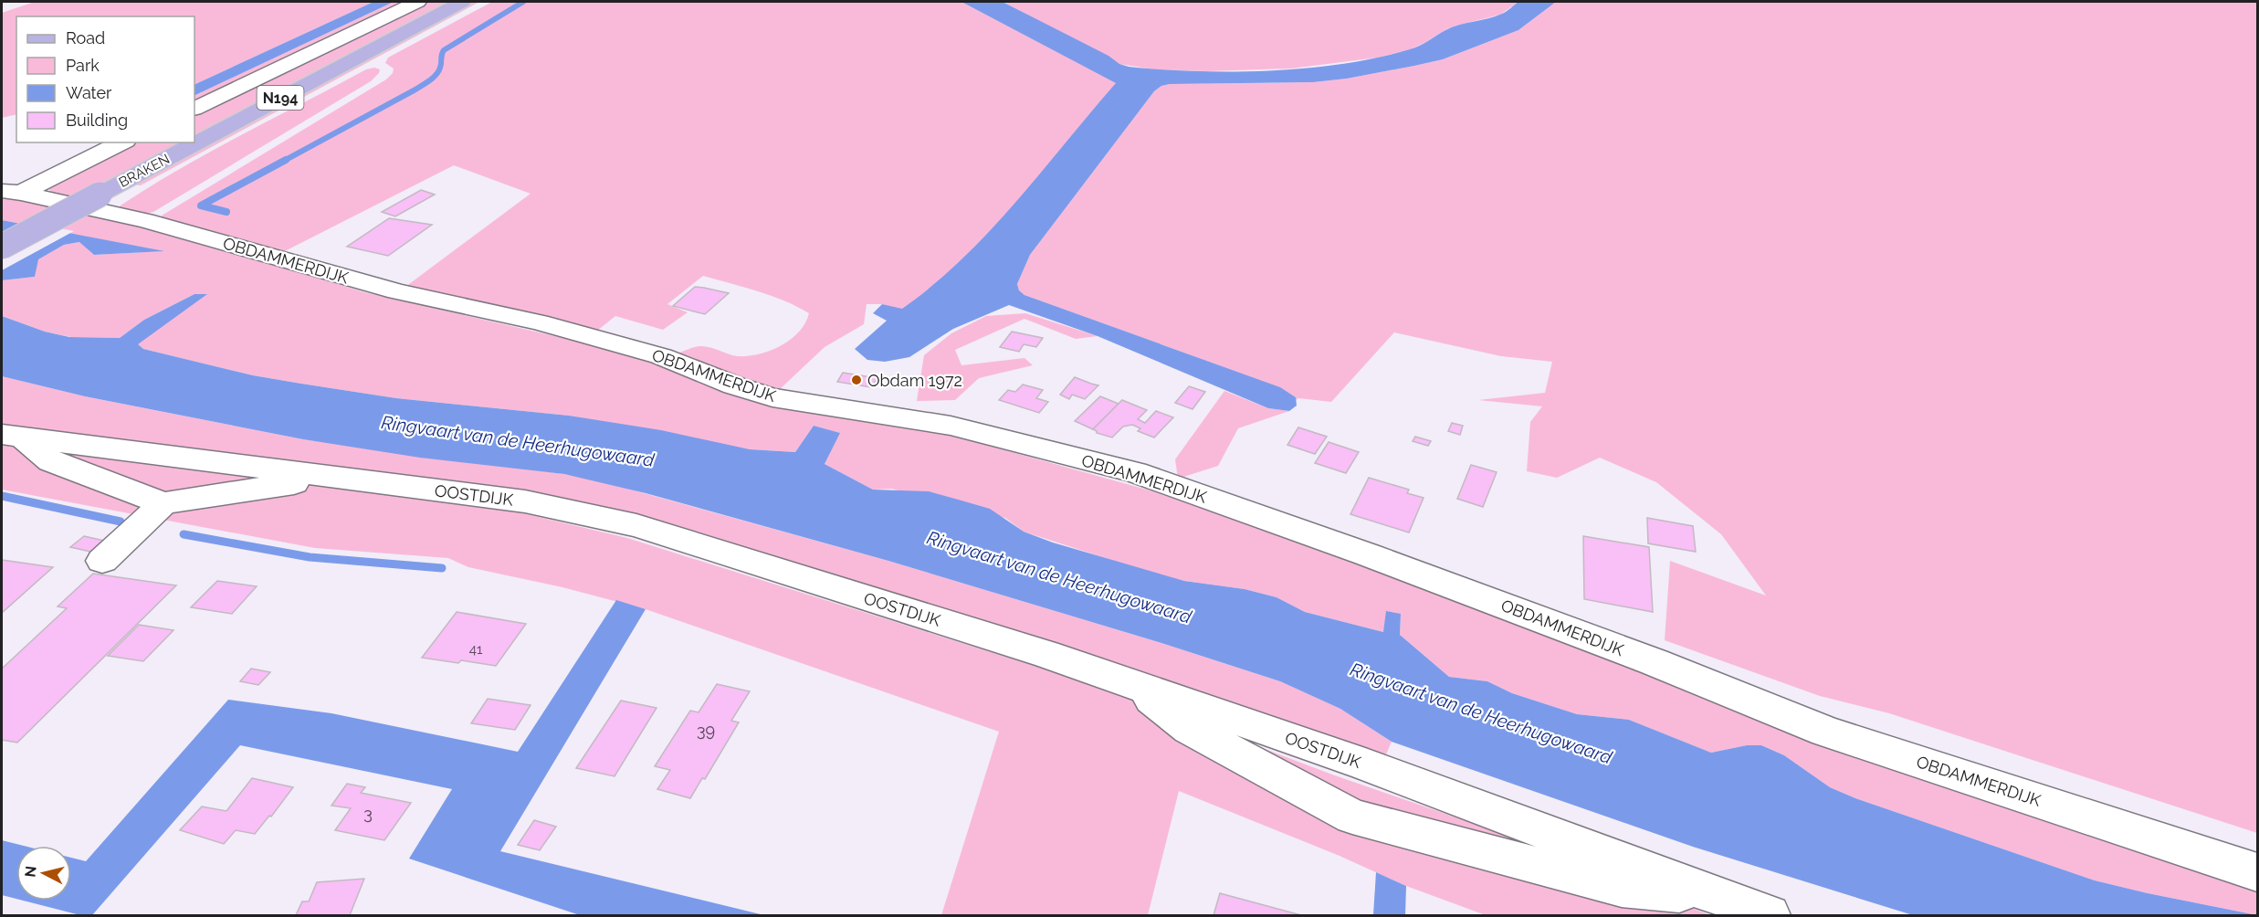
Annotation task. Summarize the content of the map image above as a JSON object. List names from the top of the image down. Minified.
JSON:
{"streets":{"main road":["N194","BRAKEN"],"street":["OBDAMMERDIJK","OOSTDIJK"]},"water":["Ringvaart van de Heerhugowaard"],"places":["Obdam 1972"],"house_numbers":["41","39","3"],"legend":["Road","Park","Water","Building"],"north":"left"}
